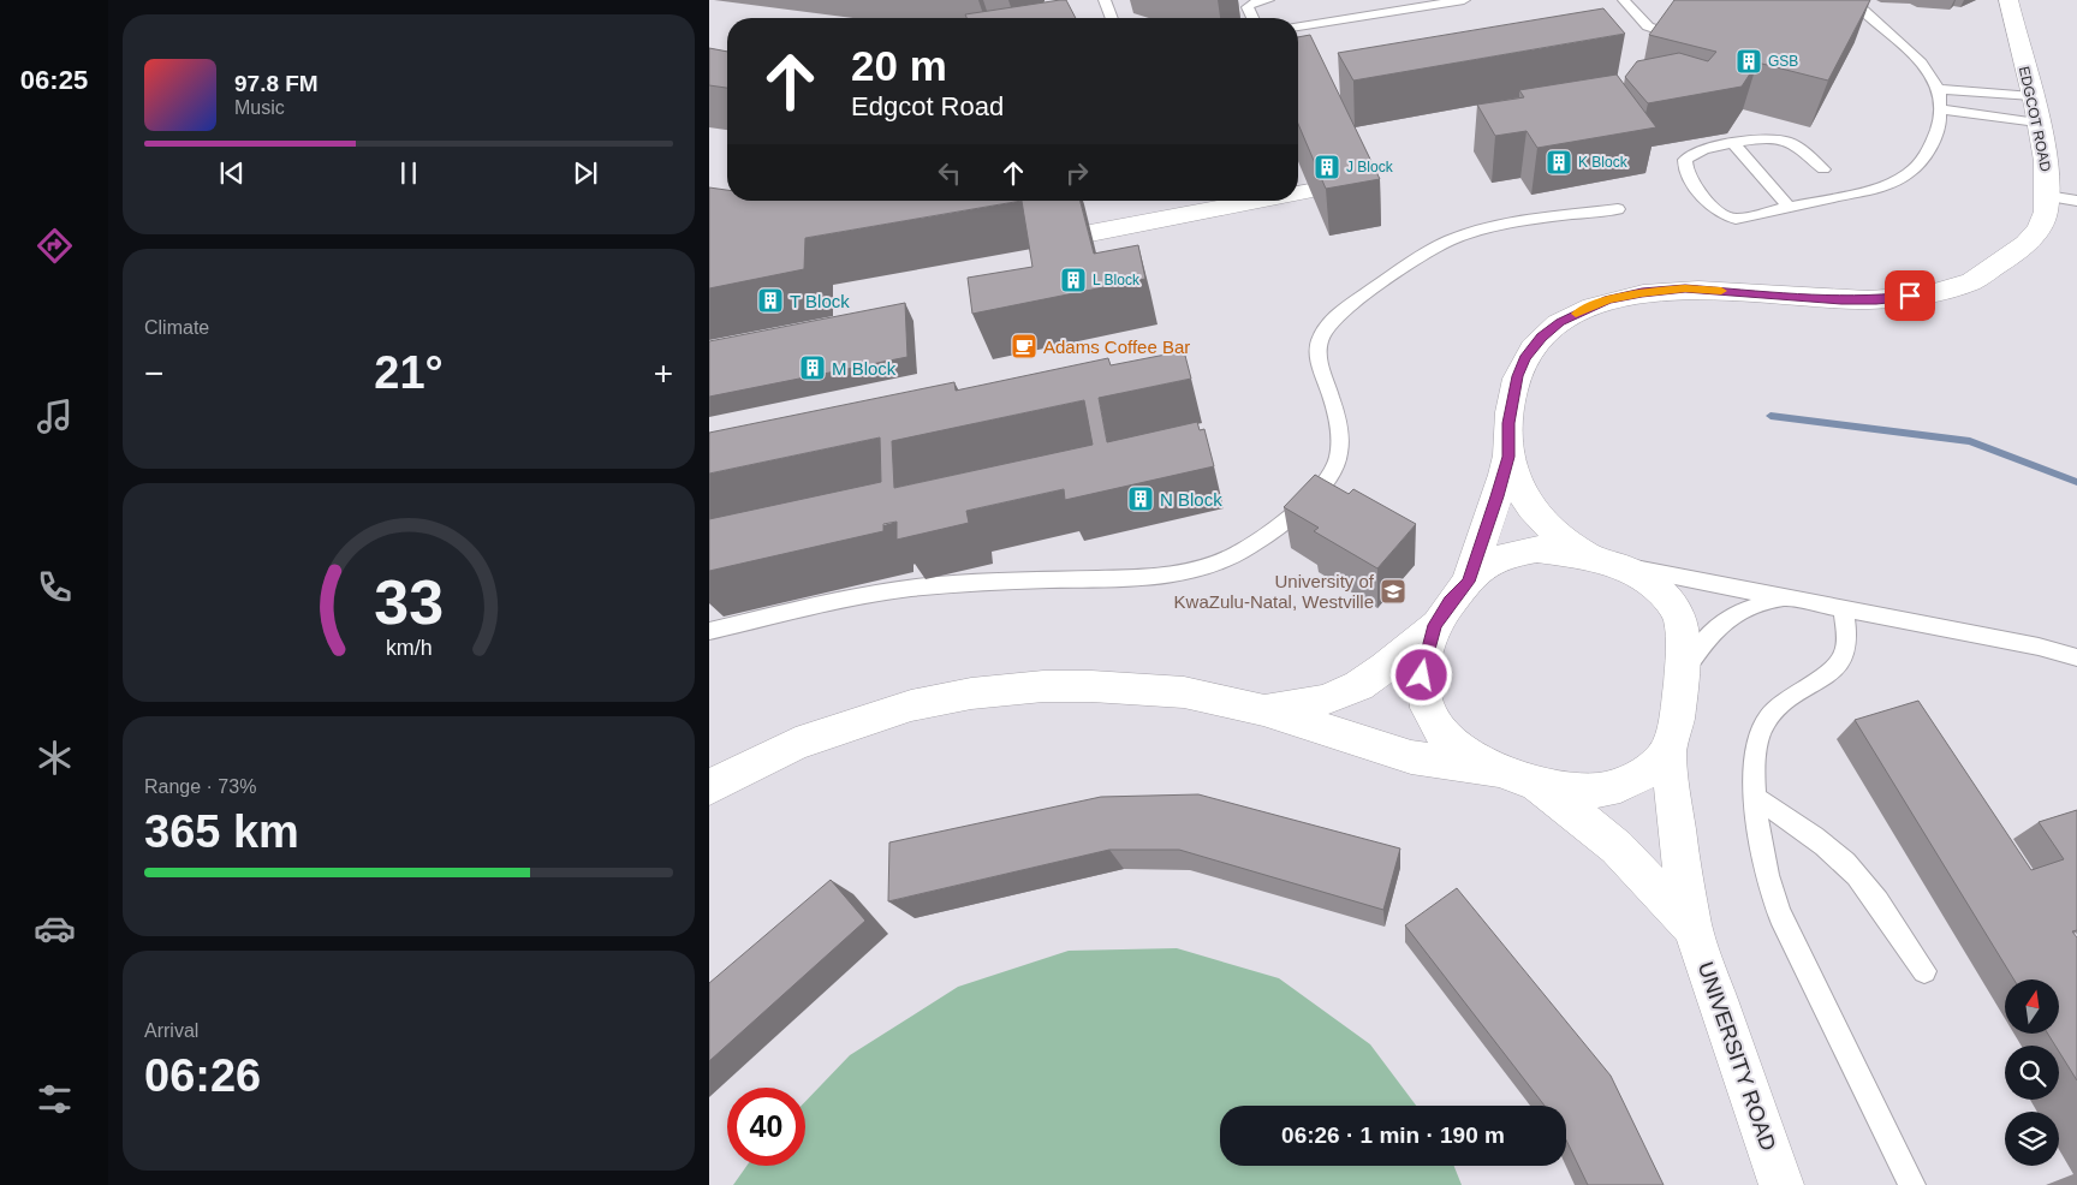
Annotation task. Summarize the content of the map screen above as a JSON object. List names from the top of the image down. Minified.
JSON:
{"streets":{"street":["EDGCOT ROAD","UNIVERSITY ROAD"]},"places":{"building":["GSB","K Block","J Block","L Block","T Block","M Block","N Block"],"cafe":["Adams Coffee Bar"],"school or university":["University of KwaZulu-Natal, Westville"]},"north":"top","page":{"tabs":"06:25","turn":["20 m","Edgcot Road"],"song":["97.8 FM","Music"],"tile":["Climate",["Range · 73%","365 km"],["Arrival","06:26"]],"heat":["−","21°","+"],"limit":"40","trip":"06:26 · 1 min · 190 m","gauge":["33","km/h"]}}
